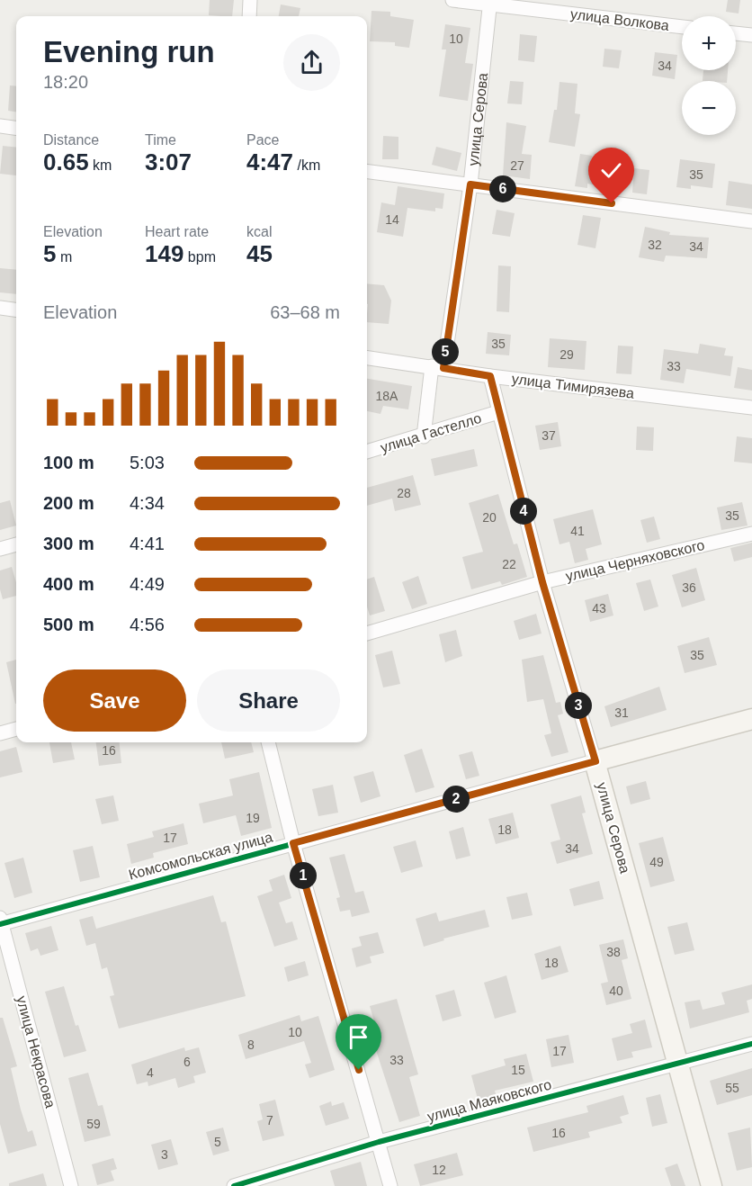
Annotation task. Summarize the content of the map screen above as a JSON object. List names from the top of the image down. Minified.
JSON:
{"streets":{"main road":["улица Серова","Комсомольская улица"],"street":["улица Волкова","улица Тимирязева","улица Гастелло","улица Черняховского","улица Некрасова","улица Маяковского"]},"crossings":[["улица Волкова","улица Серова"],["улица Серова","улица Тимирязева"],["улица Серова","улица Гастелло"],["улица Серова","улица Черняховского"],["улица Серова","Комсомольская улица"],["улица Серова","улица Маяковского"],["Комсомольская улица","улица Некрасова"]],"house_numbers":["10","34","27","35","14","32","34","35","29","33","18А","37","28","35","20","41","22","36","43","35","31","16","19","18","17","34","49","38","18","40","10","8","17","33","6","15","4","55","7","59","16","5","3","12"],"page":{"map_buttons":["+","−"],"heading":["Evening run","18:20"],"stats":[["Distance","0.65 km"],["Time","3:07"],["Pace","4:47 /km"],["Elevation","5 m"],["Heart rate","149 bpm"],["kcal","45"]],"pins":["6","5","4","3","2","1"],"chart":["Elevation","63–68 m"],"list":[{"name":"100 m","note":"5:03"},{"name":"200 m","note":"4:34"},{"name":"300 m","note":"4:41"},{"name":"400 m","note":"4:49"},{"name":"500 m","note":"4:56"}],"buttons":["Save","Share"]}}
